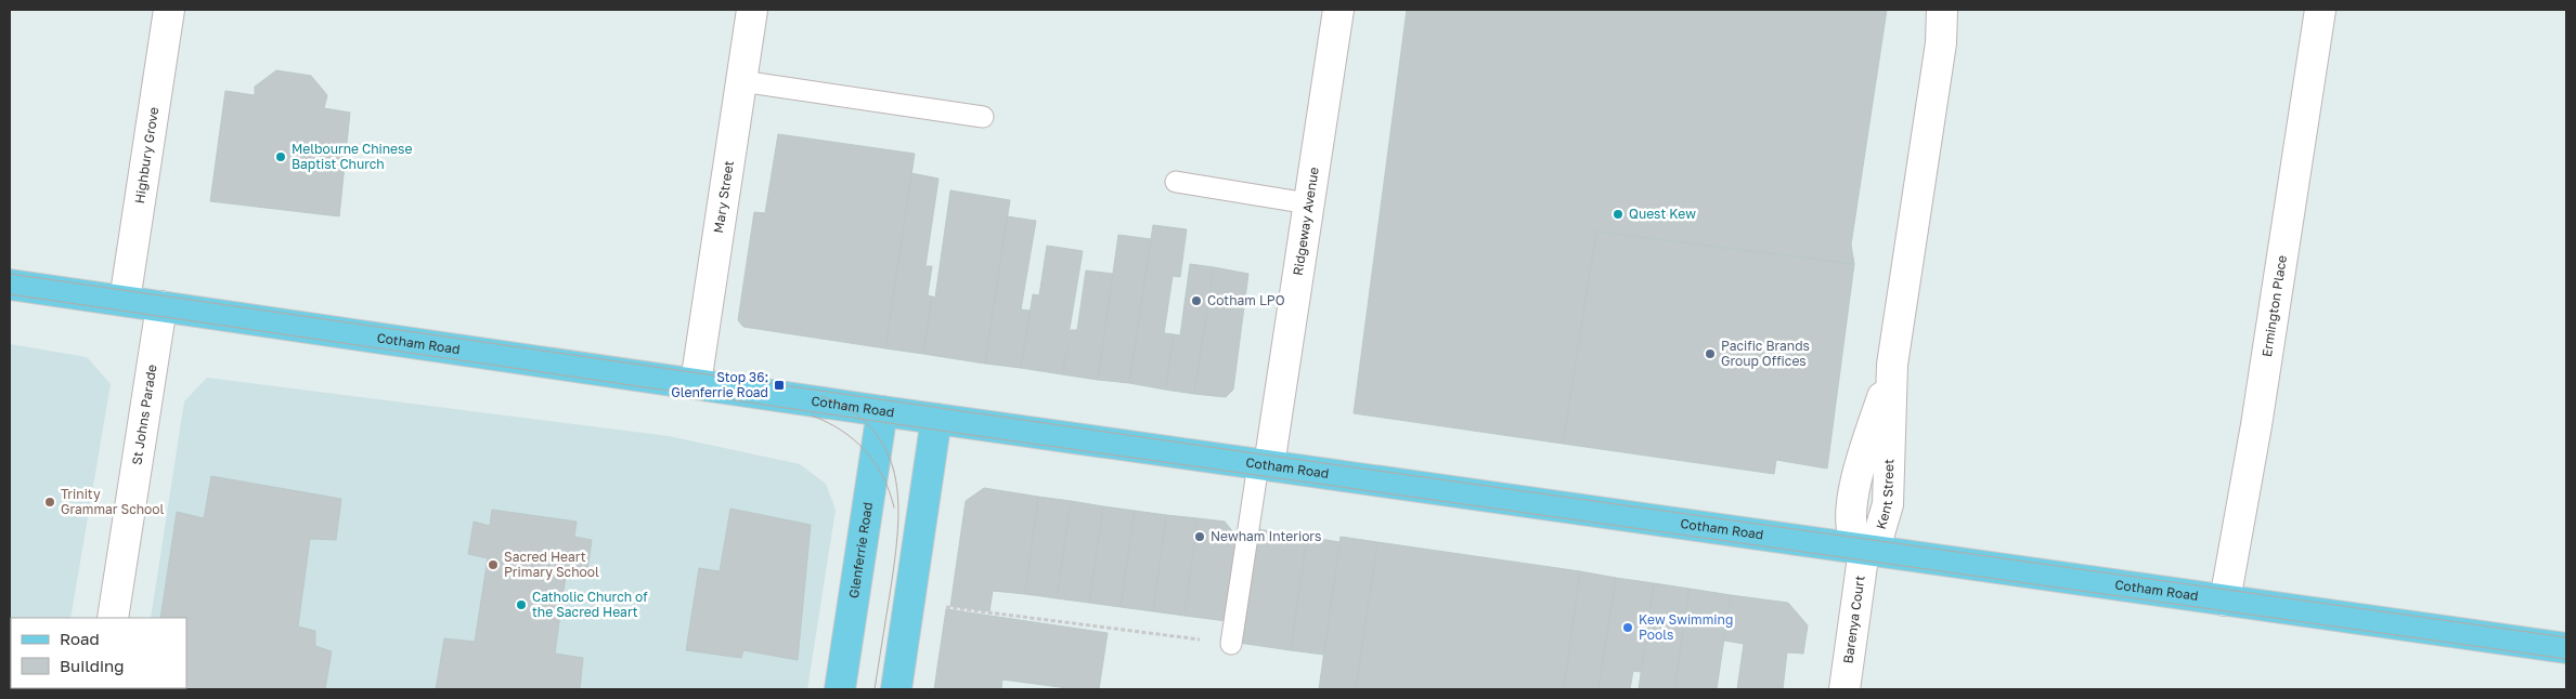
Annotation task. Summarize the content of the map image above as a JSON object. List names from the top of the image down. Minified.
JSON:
{"streets":{"main road":["Cotham Road","Glenferrie Road"],"street":["Highbury Grove","Mary Street","Ridgeway Avenue","Ermington Place","St Johns Parade","Kent Street","Barenya Court"]},"crossings":[["Highbury Grove","Cotham Road"],["Mary Street","Cotham Road"],["Ridgeway Avenue","Cotham Road"],["Ermington Place","Cotham Road"],["Cotham Road","St Johns Parade"],["Cotham Road","Kent Street"],["Cotham Road","Glenferrie Road"],["Cotham Road","Barenya Court"],["Kent Street","Barenya Court"]],"places":{"other":["Melbourne Chinese Baptist Church","Quest Kew","Cotham LPO","Pacific Brands Group Offices","Trinity Grammar School","Newham Interiors","Sacred Heart Primary School","Catholic Church of the Sacred Heart","Kew Swimming Pools"],"transit":["Stop 36: Glenferrie Road"]},"legend":["Road","Building"]}
